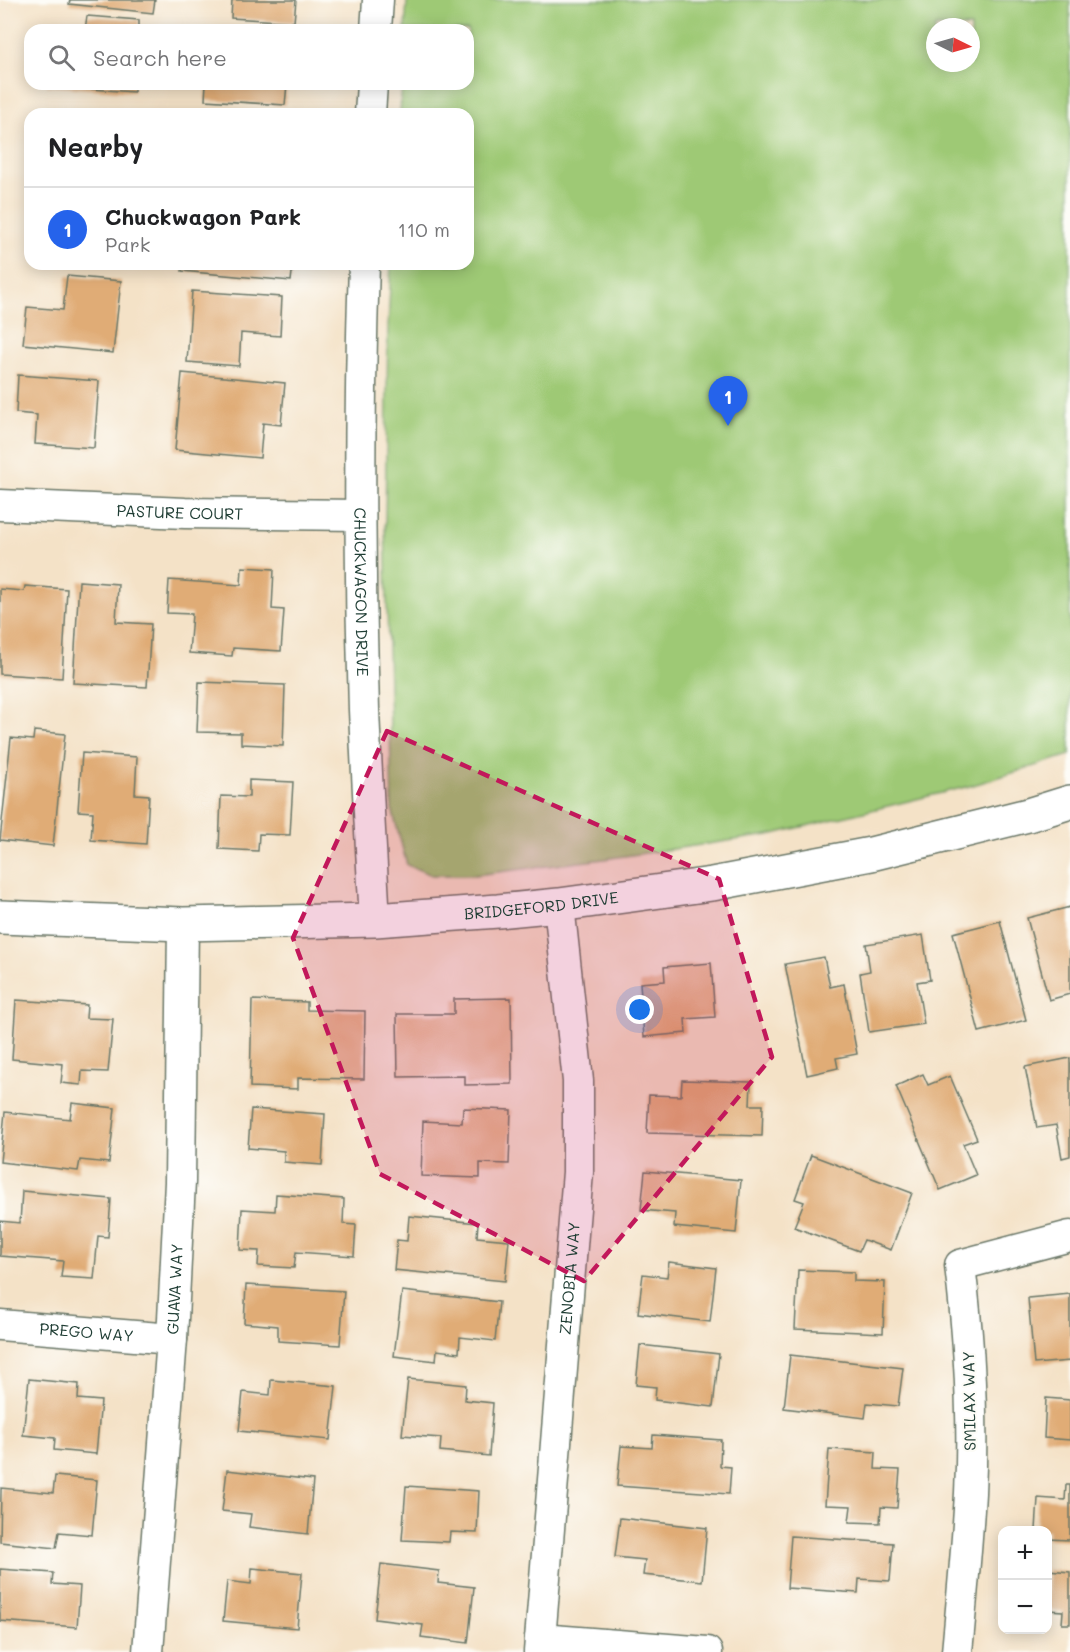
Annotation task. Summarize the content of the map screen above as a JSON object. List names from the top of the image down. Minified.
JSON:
{"streets":{"street":["PASTURE COURT","CHUCKWAGON DRIVE","BRIDGEFORD DRIVE","ZENOBIA WAY","GUAVA WAY","PREGO WAY","SMILAX WAY"]},"crossings":[["PASTURE COURT","CHUCKWAGON DRIVE"],["CHUCKWAGON DRIVE","BRIDGEFORD DRIVE"],["BRIDGEFORD DRIVE","ZENOBIA WAY"],["BRIDGEFORD DRIVE","GUAVA WAY"],["GUAVA WAY","PREGO WAY"]],"north":"right","page":{"search":"Search here","heading":"Nearby","list":[{"mark":"1","name":"Chuckwagon Park","note":"Park","value":"110 m"}],"pins":"1","map_buttons":["+","−"]}}
